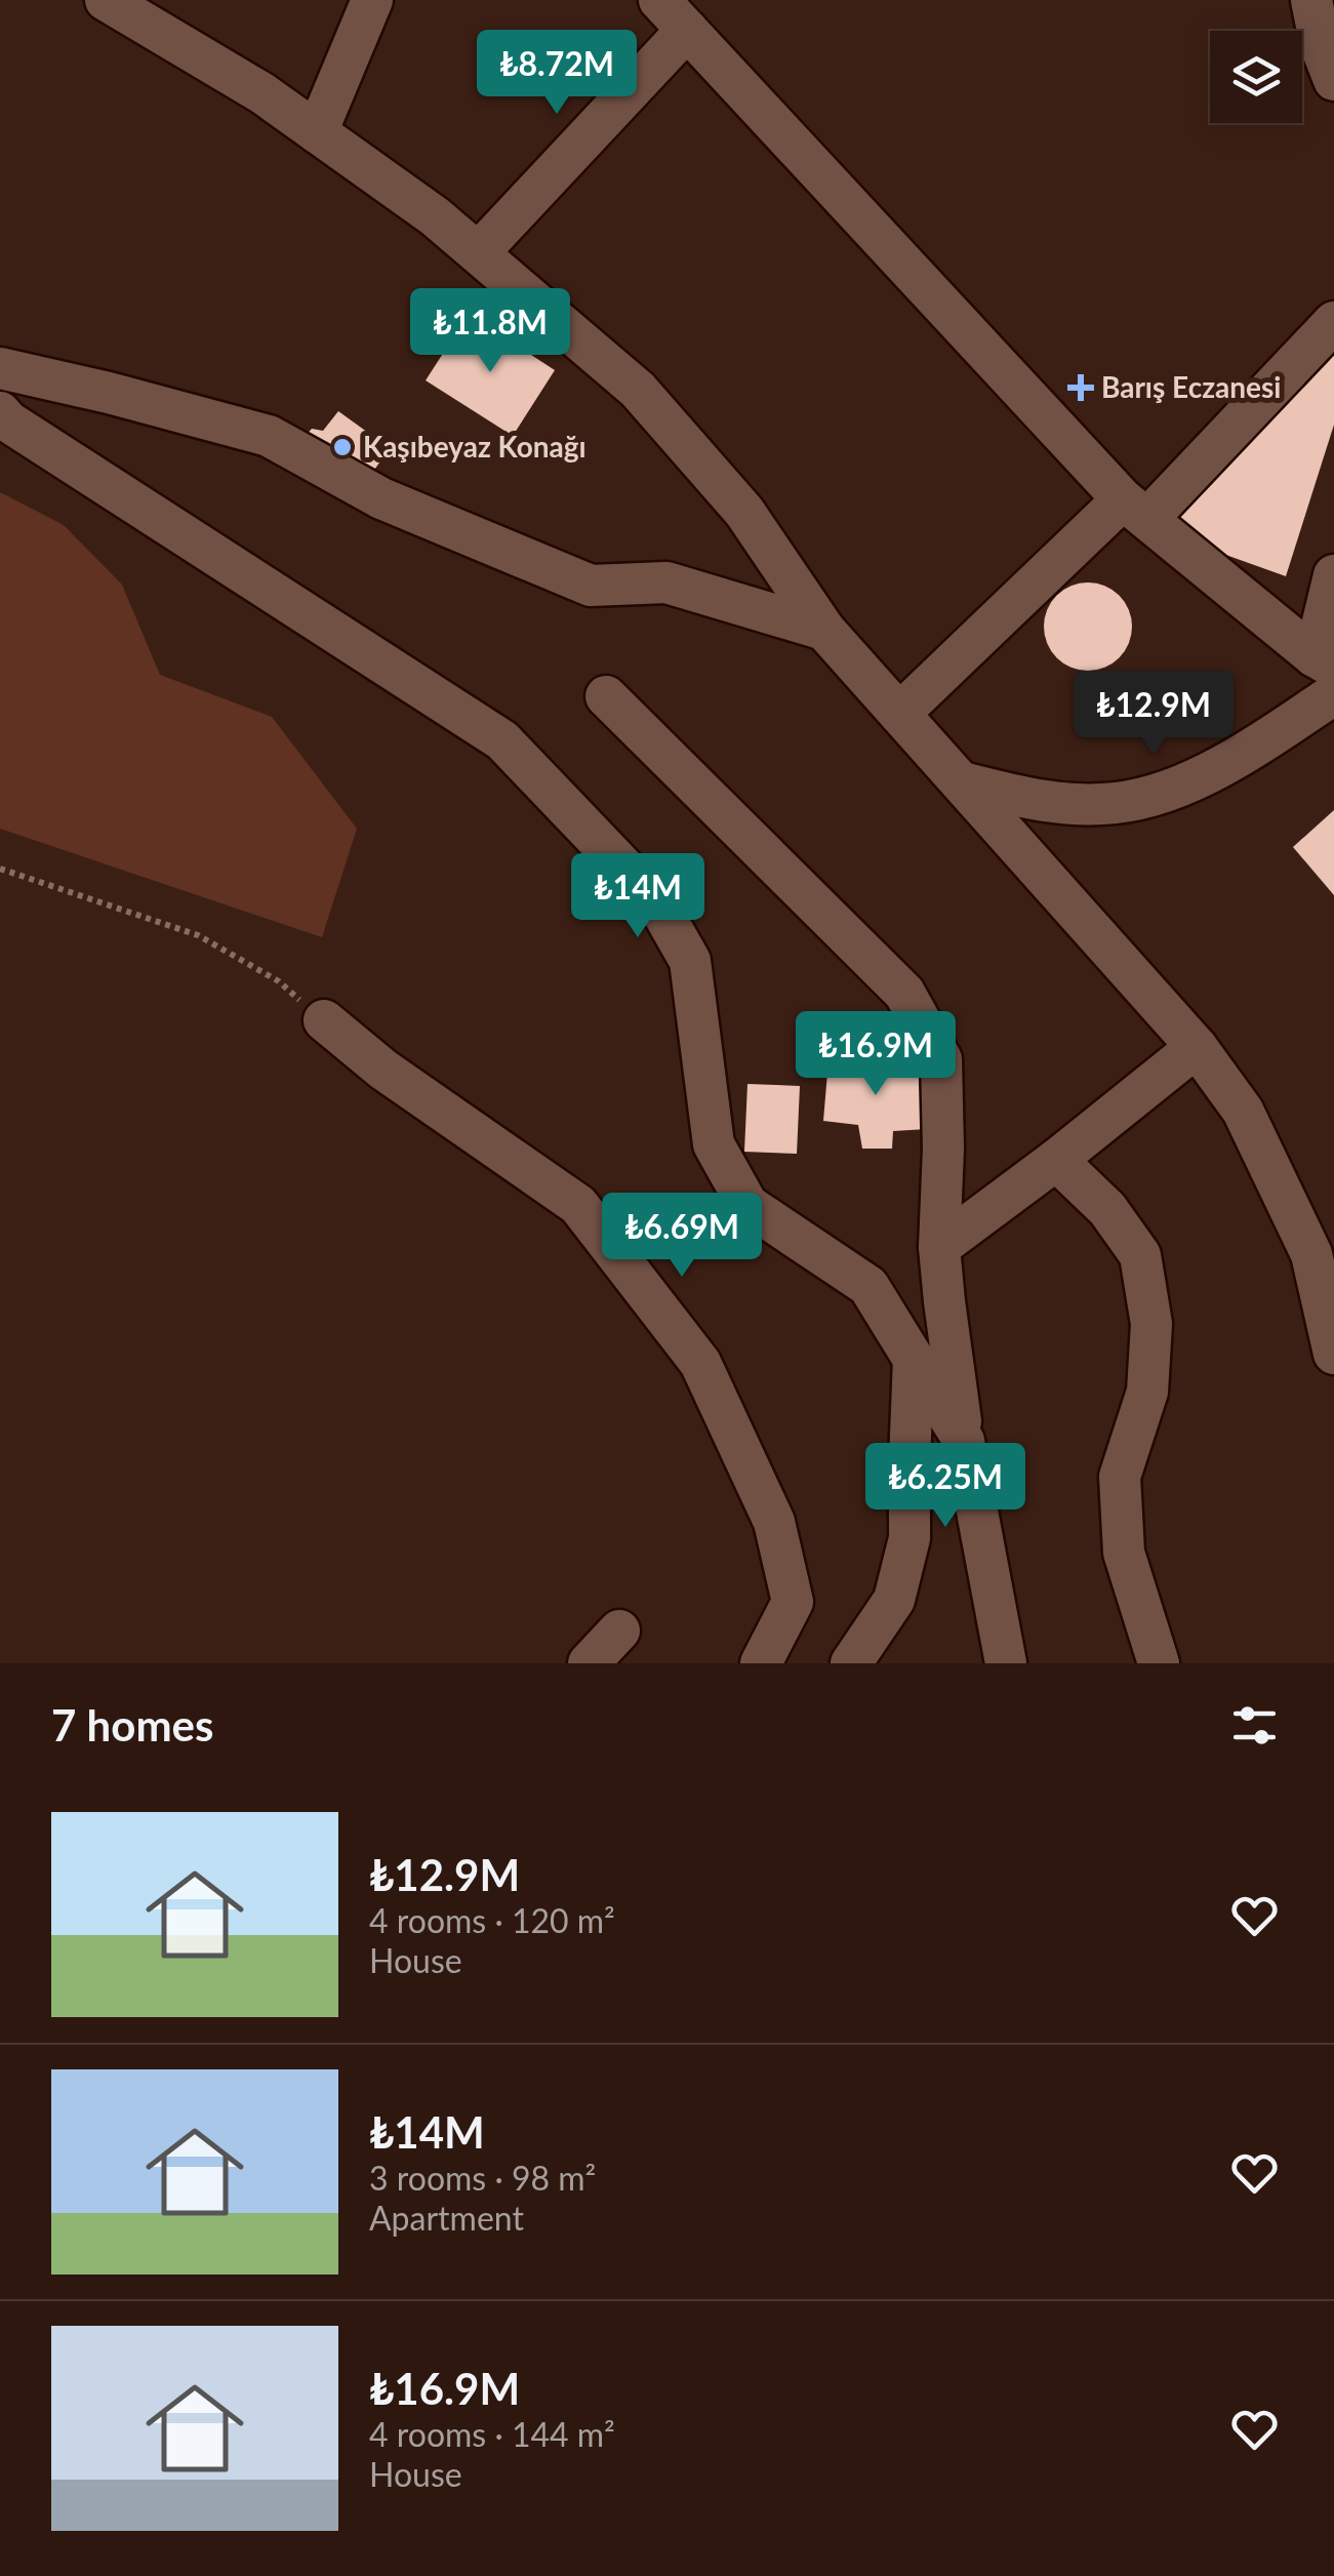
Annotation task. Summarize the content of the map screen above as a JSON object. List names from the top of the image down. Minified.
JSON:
{"places":{"health":["Barış Eczanesi"],"other":["Kaşıbeyaz Konağı"]},"page":{"price":["₺8.72M","₺11.8M","₺12.9M","₺14M","₺16.9M","₺6.69M","₺6.25M"],"heading":"7 homes","list":[{"name":"₺12.9M","note":"4 rooms · 120 m² · House"},{"name":"₺14M","note":"3 rooms · 98 m² · Apartment"},{"name":"₺16.9M","note":"4 rooms · 144 m² · House"}]}}
